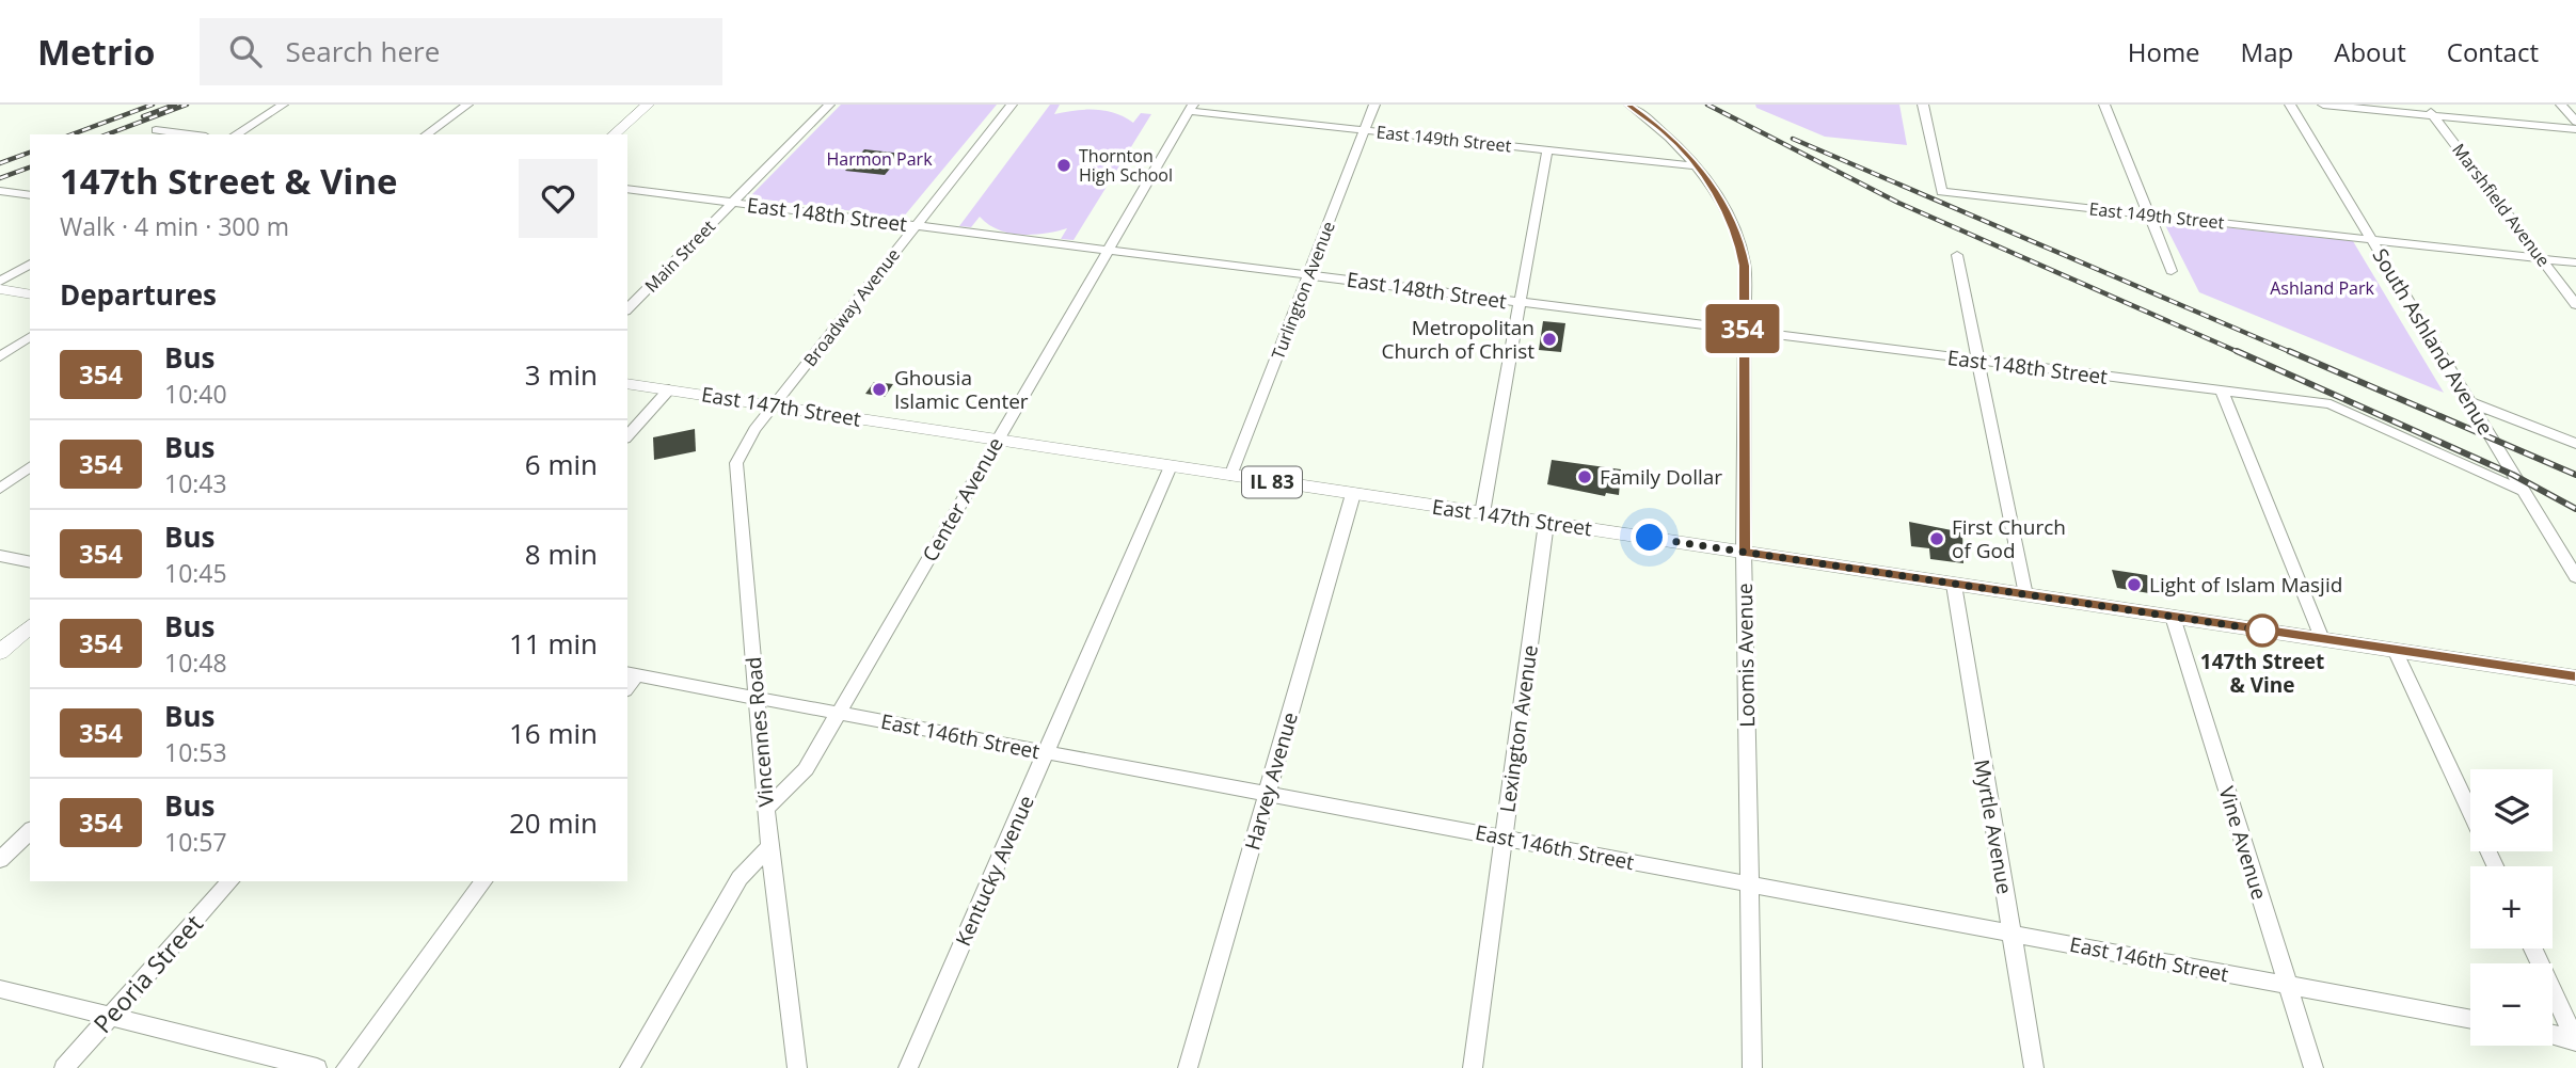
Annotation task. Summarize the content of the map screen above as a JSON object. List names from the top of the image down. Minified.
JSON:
{"streets":{"main road":["East 147th Street","IL 83"],"street":["East 149th Street","Marshfield Avenue","East 148th Street","Main Street","Turlington Avenue","Broadway Avenue","South Ashland Avenue","Center Avenue","Loomis Avenue","Lexington Avenue","Vincennes Road","East 146th Street","Harvey Avenue","Myrtle Avenue","Vine Avenue","Kentucky Avenue","Peoria Street"]},"crossings":[["East 149th Street","Marshfield Avenue"],["East 149th Street","Turlington Avenue"],["East 149th Street","South Ashland Avenue"],["East 149th Street","Center Avenue"],["East 149th Street","Loomis Avenue"],["East 148th Street","Main Street"],["East 148th Street","Turlington Avenue"],["East 148th Street","Broadway Avenue"],["East 148th Street","South Ashland Avenue"],["East 148th Street","Center Avenue"],["East 148th Street","Loomis Avenue"],["Turlington Avenue","East 147th Street"],["Broadway Avenue","East 147th Street"],["Broadway Avenue","Vincennes Road"],["East 147th Street","Center Avenue"],["East 147th Street","Loomis Avenue"],["East 147th Street","Lexington Avenue"],["East 147th Street","Vincennes Road"],["East 147th Street","Harvey Avenue"],["East 147th Street","Myrtle Avenue"],["East 147th Street","Vine Avenue"],["East 147th Street","Kentucky Avenue"],["Center Avenue","Vincennes Road"],["Center Avenue","East 146th Street"],["Loomis Avenue","East 146th Street"],["Lexington Avenue","East 146th Street"],["Vincennes Road","East 146th Street"],["East 146th Street","Harvey Avenue"],["East 146th Street","Myrtle Avenue"],["East 146th Street","Vine Avenue"],["East 146th Street","Kentucky Avenue"]],"parks":["Harmon Park","Ashland Park"],"places":["Thornton High School","Metropolitan Church of Christ","Ghousia Islamic Center","Family Dollar","First Church of God","Light of Islam Masjid","147th Street & Vine"],"lines":["bus line 354"],"page":{"header":"Metrio","search":"Search here","nav":["Home","Map","About","Contact"],"on_map":"354","heading":[["147th Street & Vine","Walk · 4 min · 300 m"],"Departures"],"list":[{"mark":"354","name":"Bus","note":"10:40","value":"3 min"},{"mark":"354","name":"Bus","note":"10:43","value":"6 min"},{"mark":"354","name":"Bus","note":"10:45","value":"8 min"},{"mark":"354","name":"Bus","note":"10:48","value":"11 min"},{"mark":"354","name":"Bus","note":"10:53","value":"16 min"},{"mark":"354","name":"Bus","note":"10:57","value":"20 min"}],"map_buttons":["+","−"]}}
